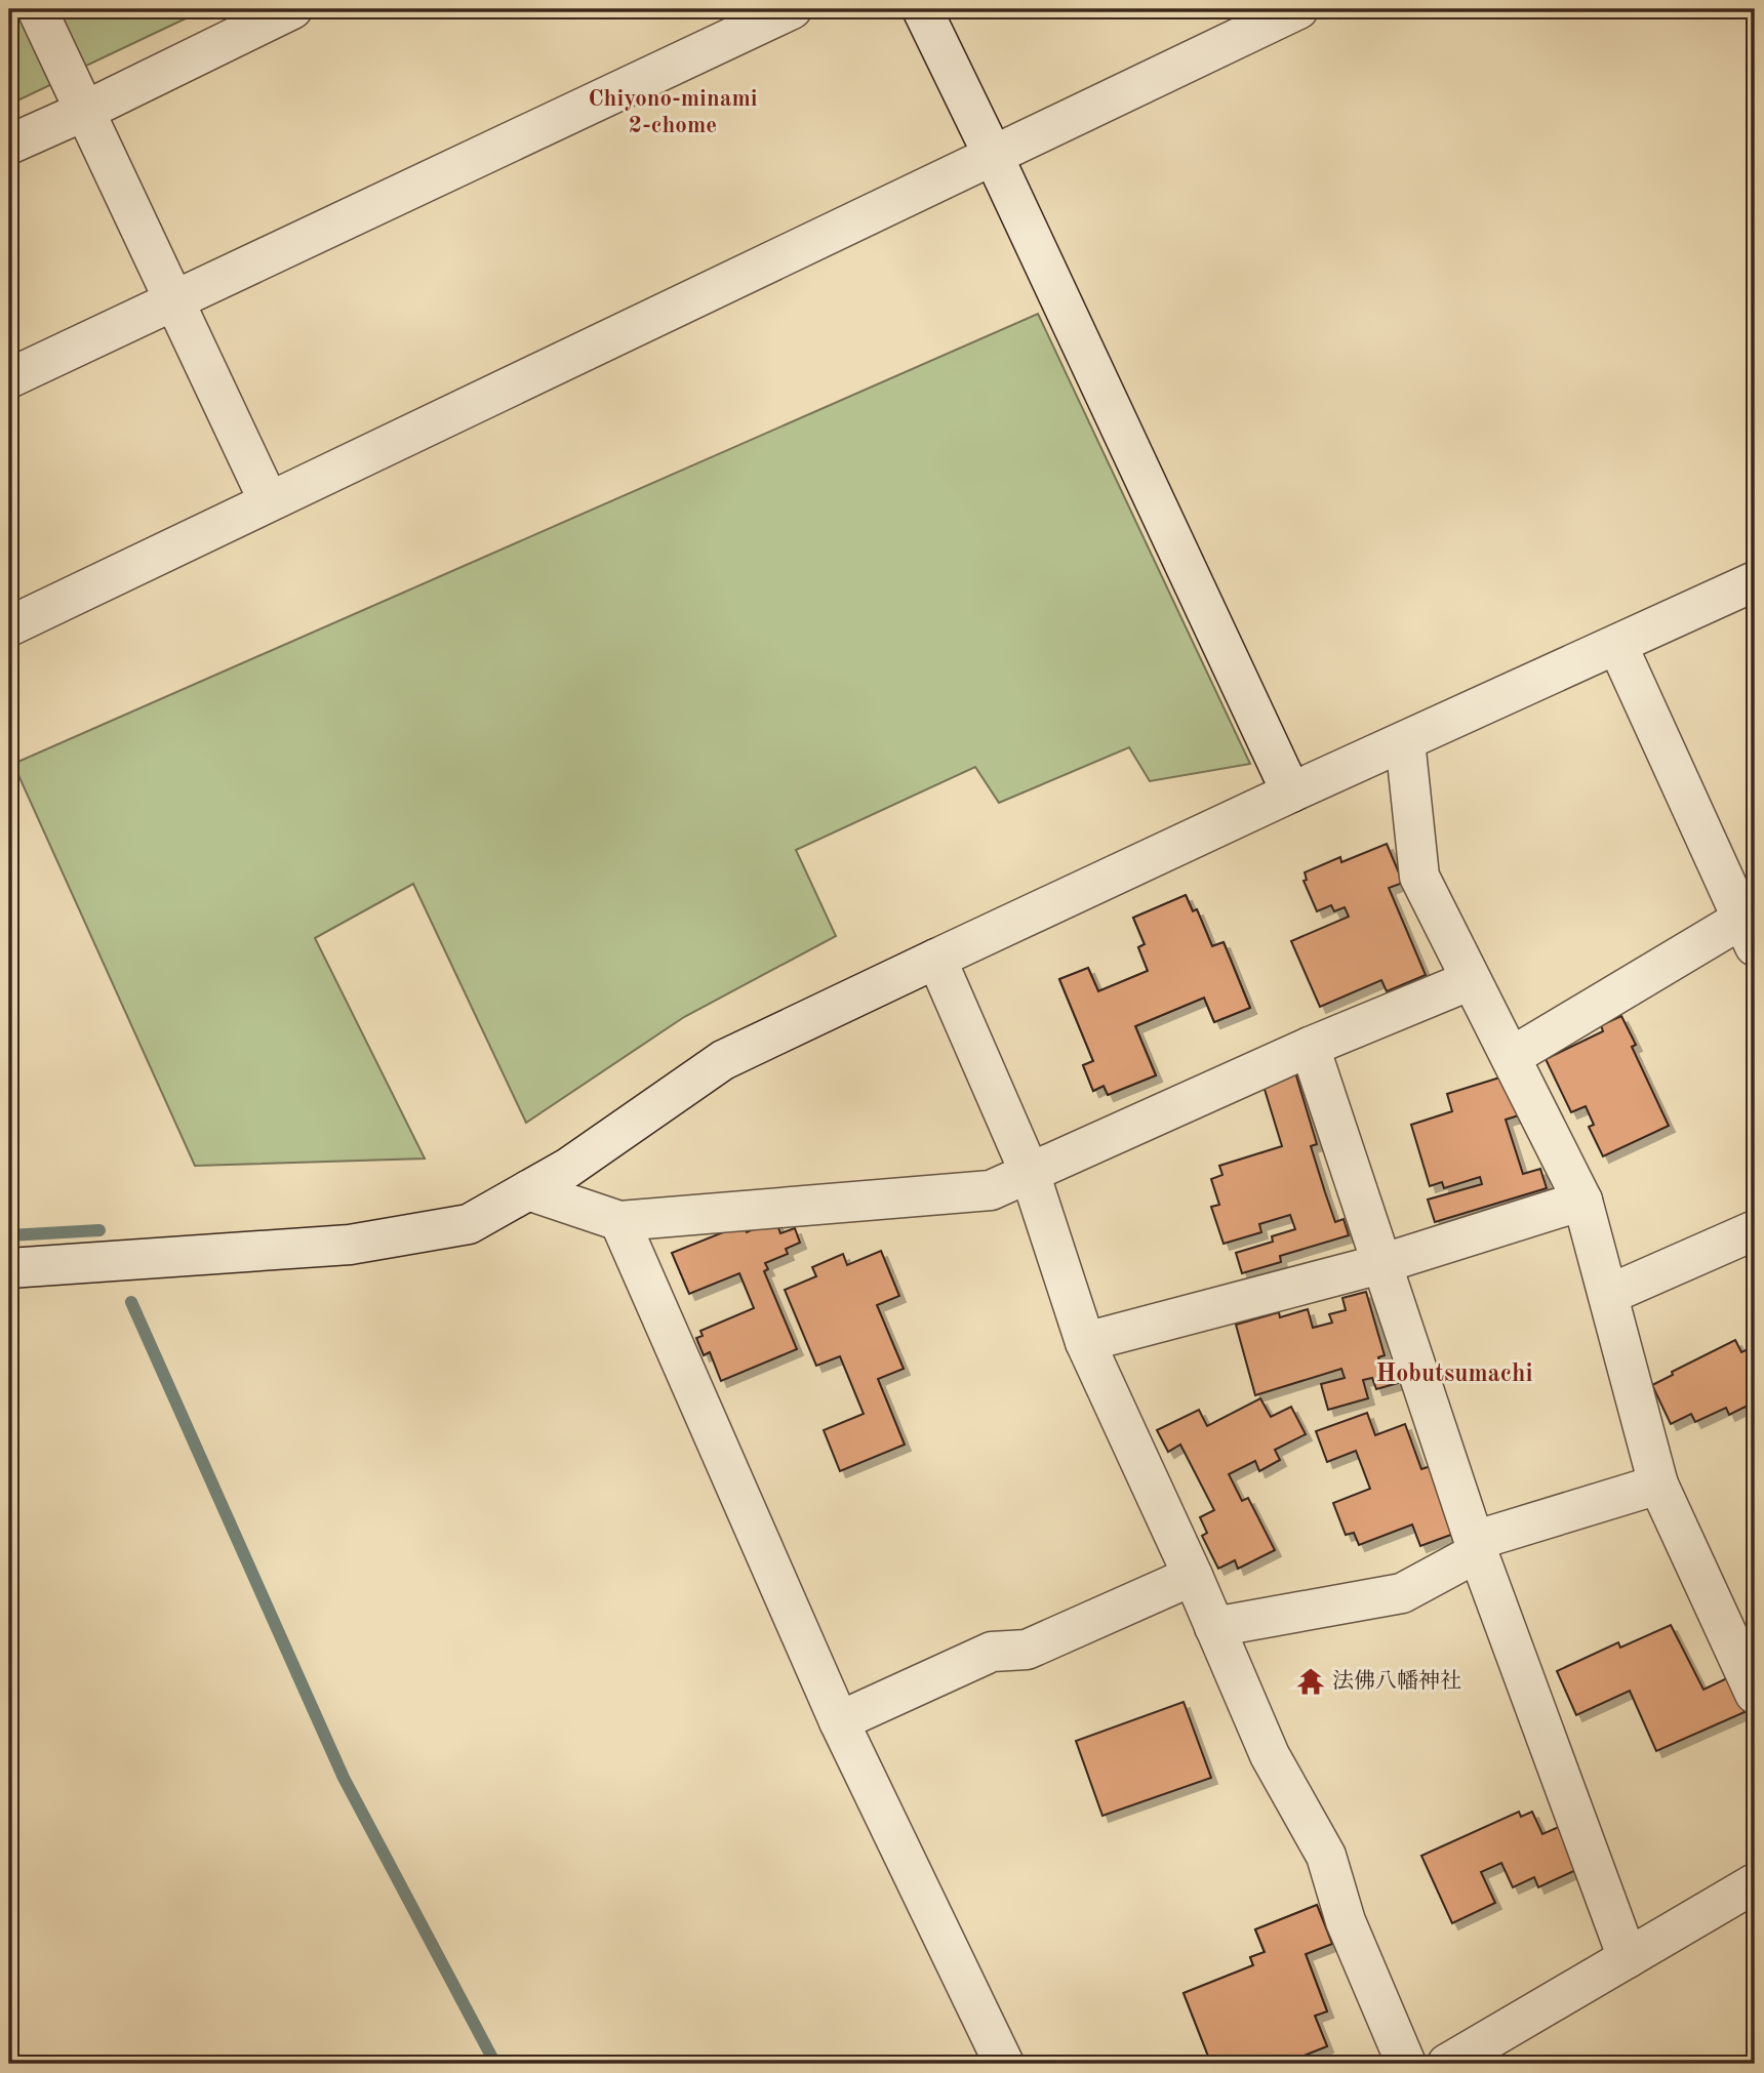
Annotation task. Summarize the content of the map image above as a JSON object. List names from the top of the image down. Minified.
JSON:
{"districts":["Chiyono-minami 2-chome","Hobutsumachi"],"places":{"temple":["法佛八幡神社"]}}
